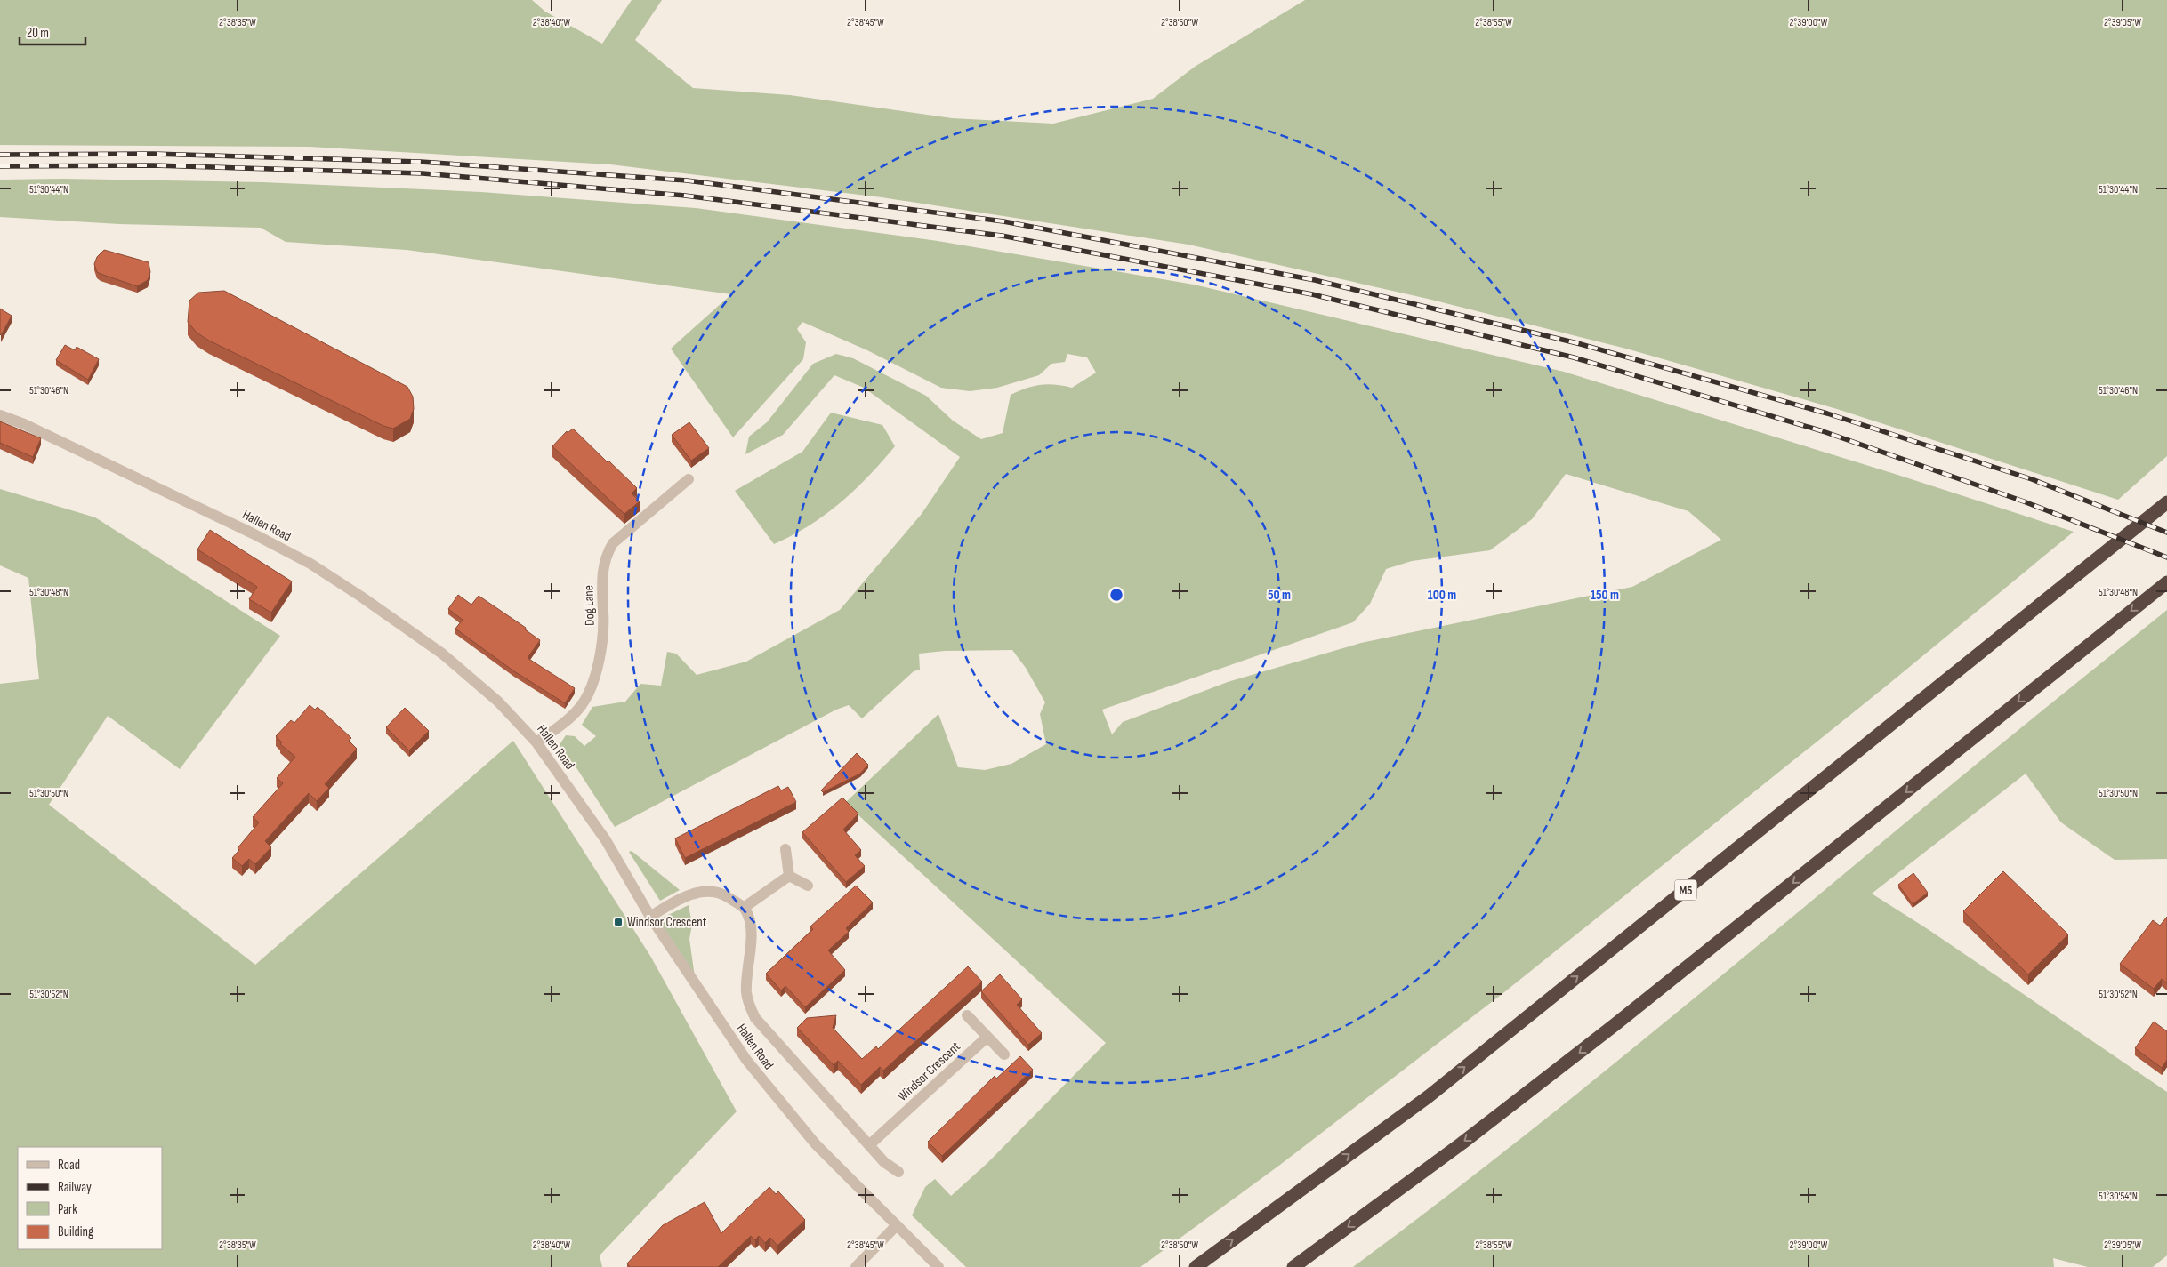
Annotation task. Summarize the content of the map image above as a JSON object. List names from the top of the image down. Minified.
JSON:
{"streets":{"highway":["M5"],"street":["Hallen Road","Dog Lane","Windsor Crescent"]},"crossings":[["Hallen Road","Dog Lane"]],"places":{"transit":["Windsor Crescent"]},"legend":["Road","Railway","Park","Building"],"scale_bar":"20 m","coordinates":["2°38'35\"W","2°38'40\"W","2°38'45\"W","2°38'50\"W","2°38'55\"W","2°39'00\"W","2°39'05\"W","51°30'44\"N","51°30'46\"N","51°30'48\"N","51°30'50\"N","51°30'52\"N","51°30'54\"N"],"rings":["50 m","100 m","150 m"]}
